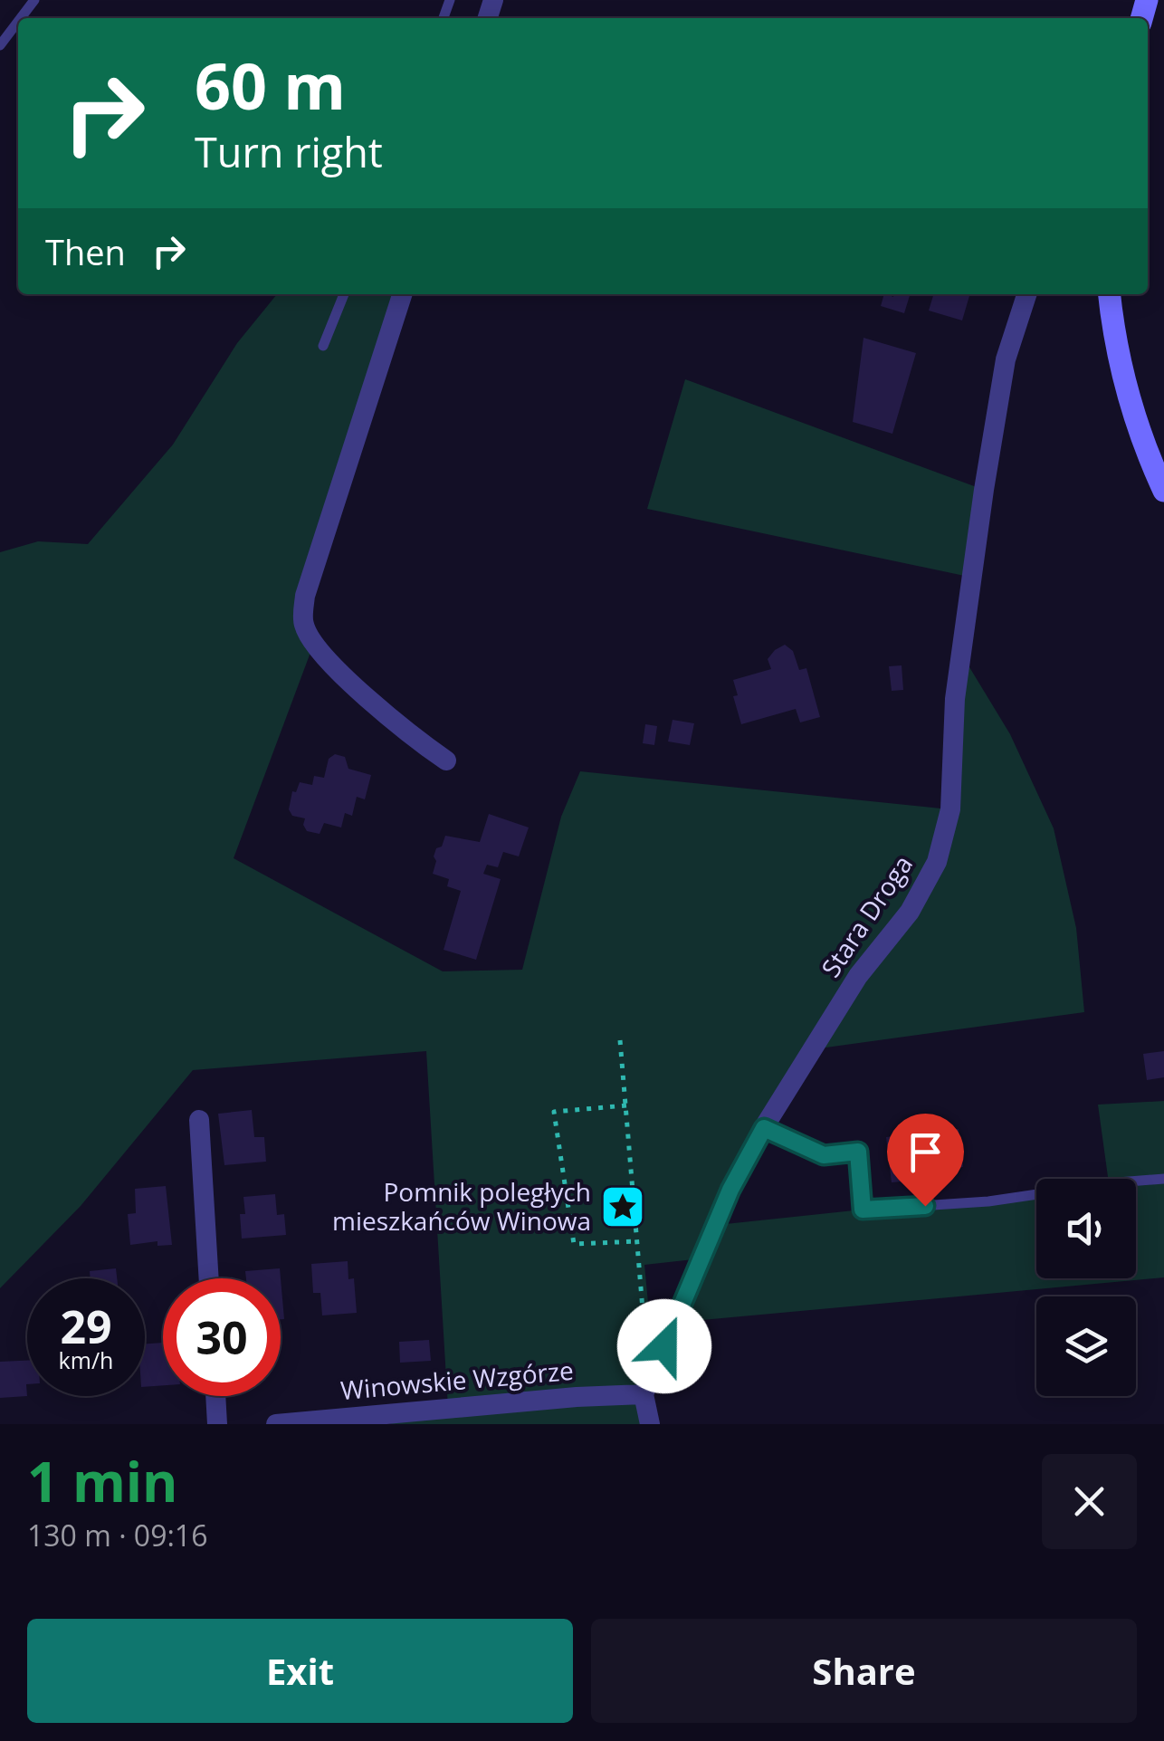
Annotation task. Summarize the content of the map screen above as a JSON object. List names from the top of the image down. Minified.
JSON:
{"streets":{"street":["Stara Droga","Winowskie Wzgórze"]},"crossings":[["Stara Droga","Winowskie Wzgórze"]],"places":{"place":["Pomnik poległych mieszkańców Winowa"]},"page":{"turn":["60 m","Turn right"],"then":"Then","speed":"29 km/h","limit":"30","heading":["1 min","130 m · 09:16"],"buttons":["Exit","Share"]}}
